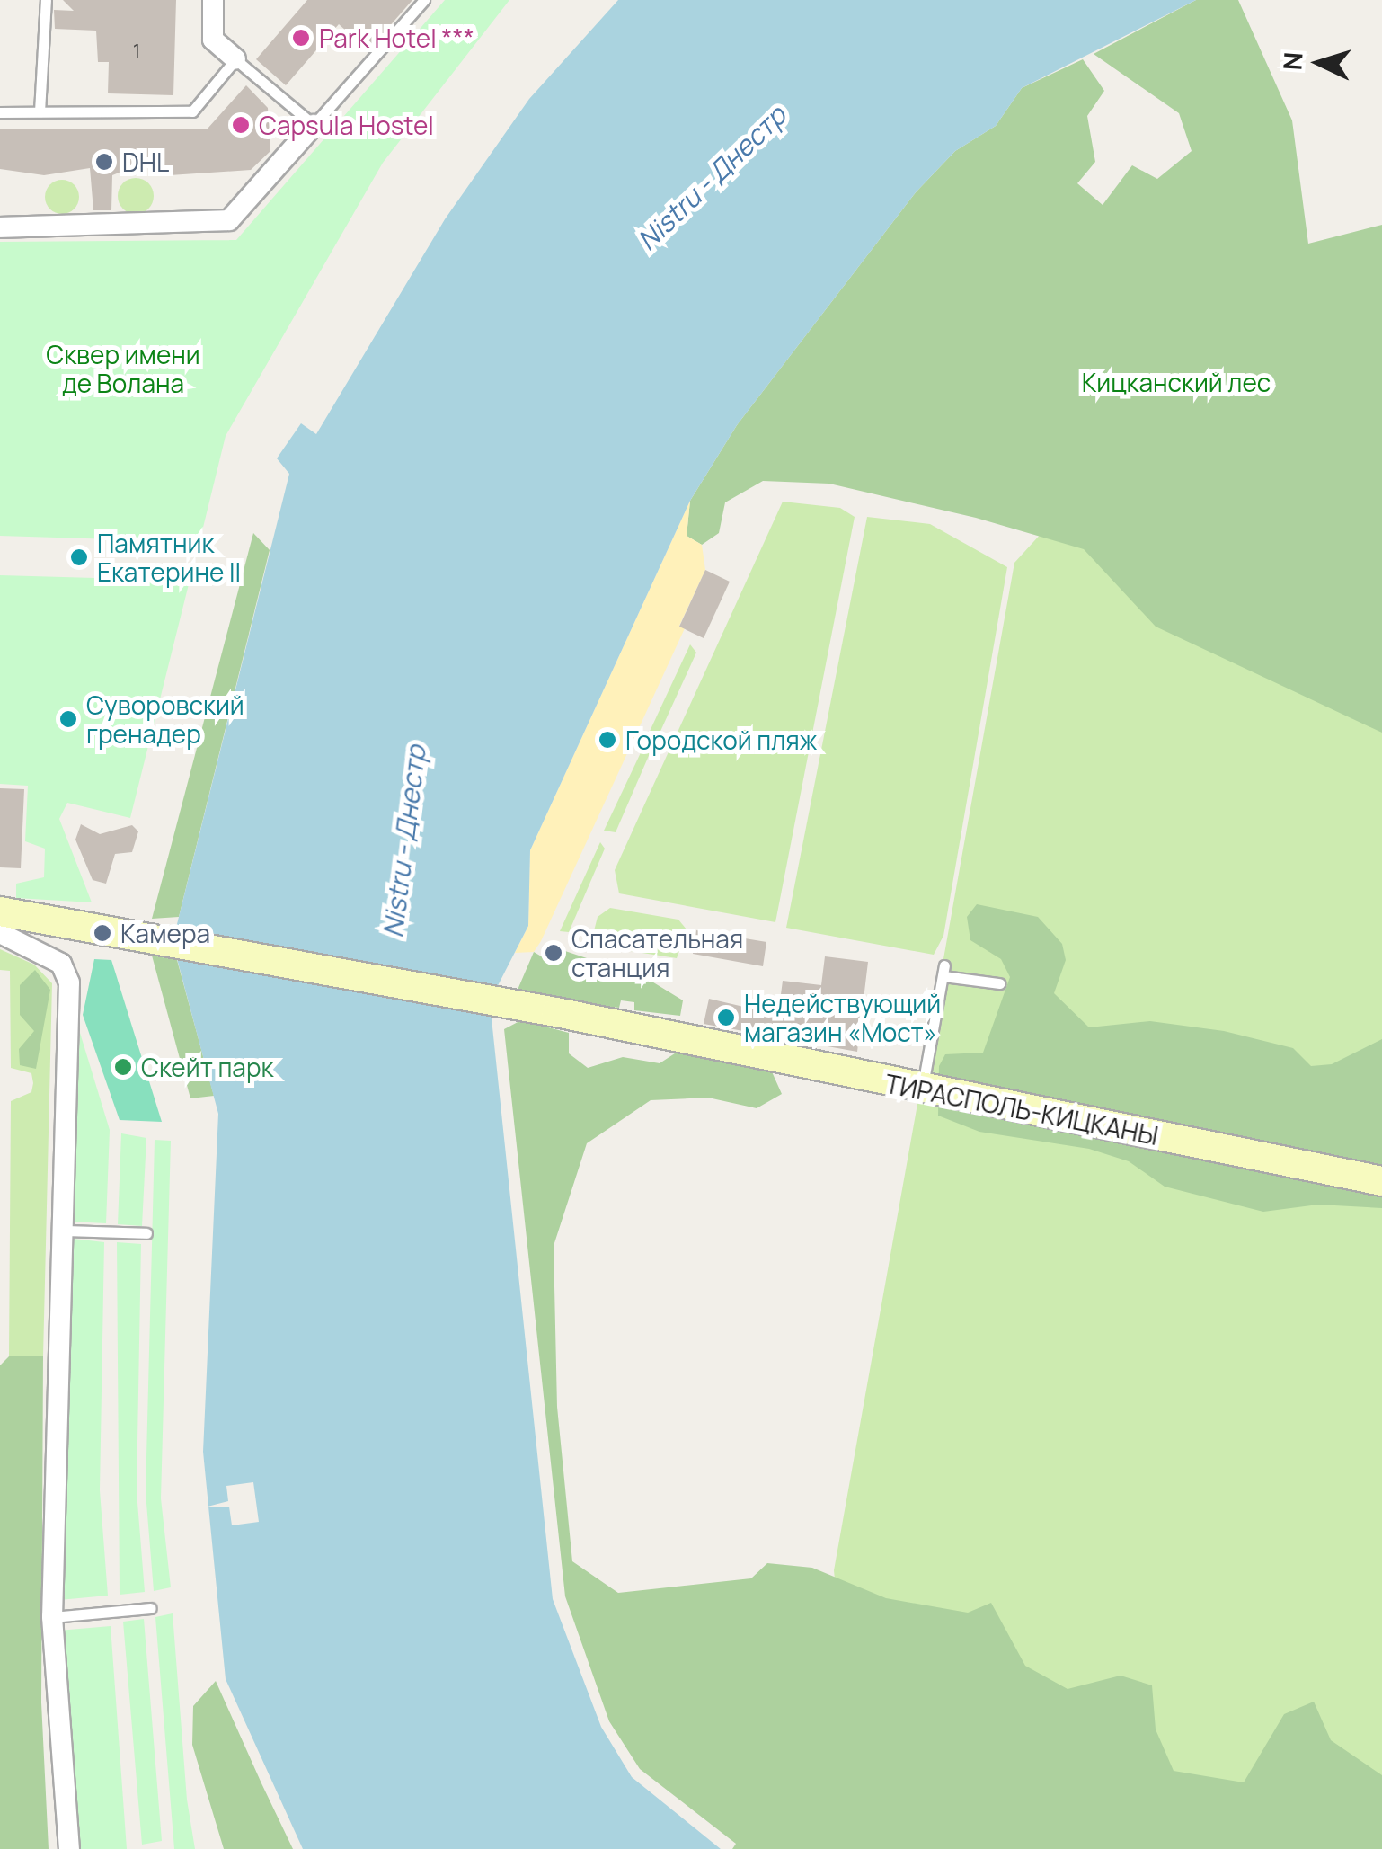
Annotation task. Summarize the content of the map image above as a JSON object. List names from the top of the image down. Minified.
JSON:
{"streets":{"street":["ТИРАСПОЛЬ-КИЦКАНЫ"]},"water":["Nistru - Днестр"],"parks":["Сквер имени де Волана","Кицканский лес"],"places":["Park Hotel ***","Capsula Hostel","DHL","Памятник Екатерине II","Суворовский гренадер","Городской пляж","Камера","Спасательная станция","Недействующий магазин «Мост»","Скейт парк"],"house_numbers":["1"],"north":"left"}
